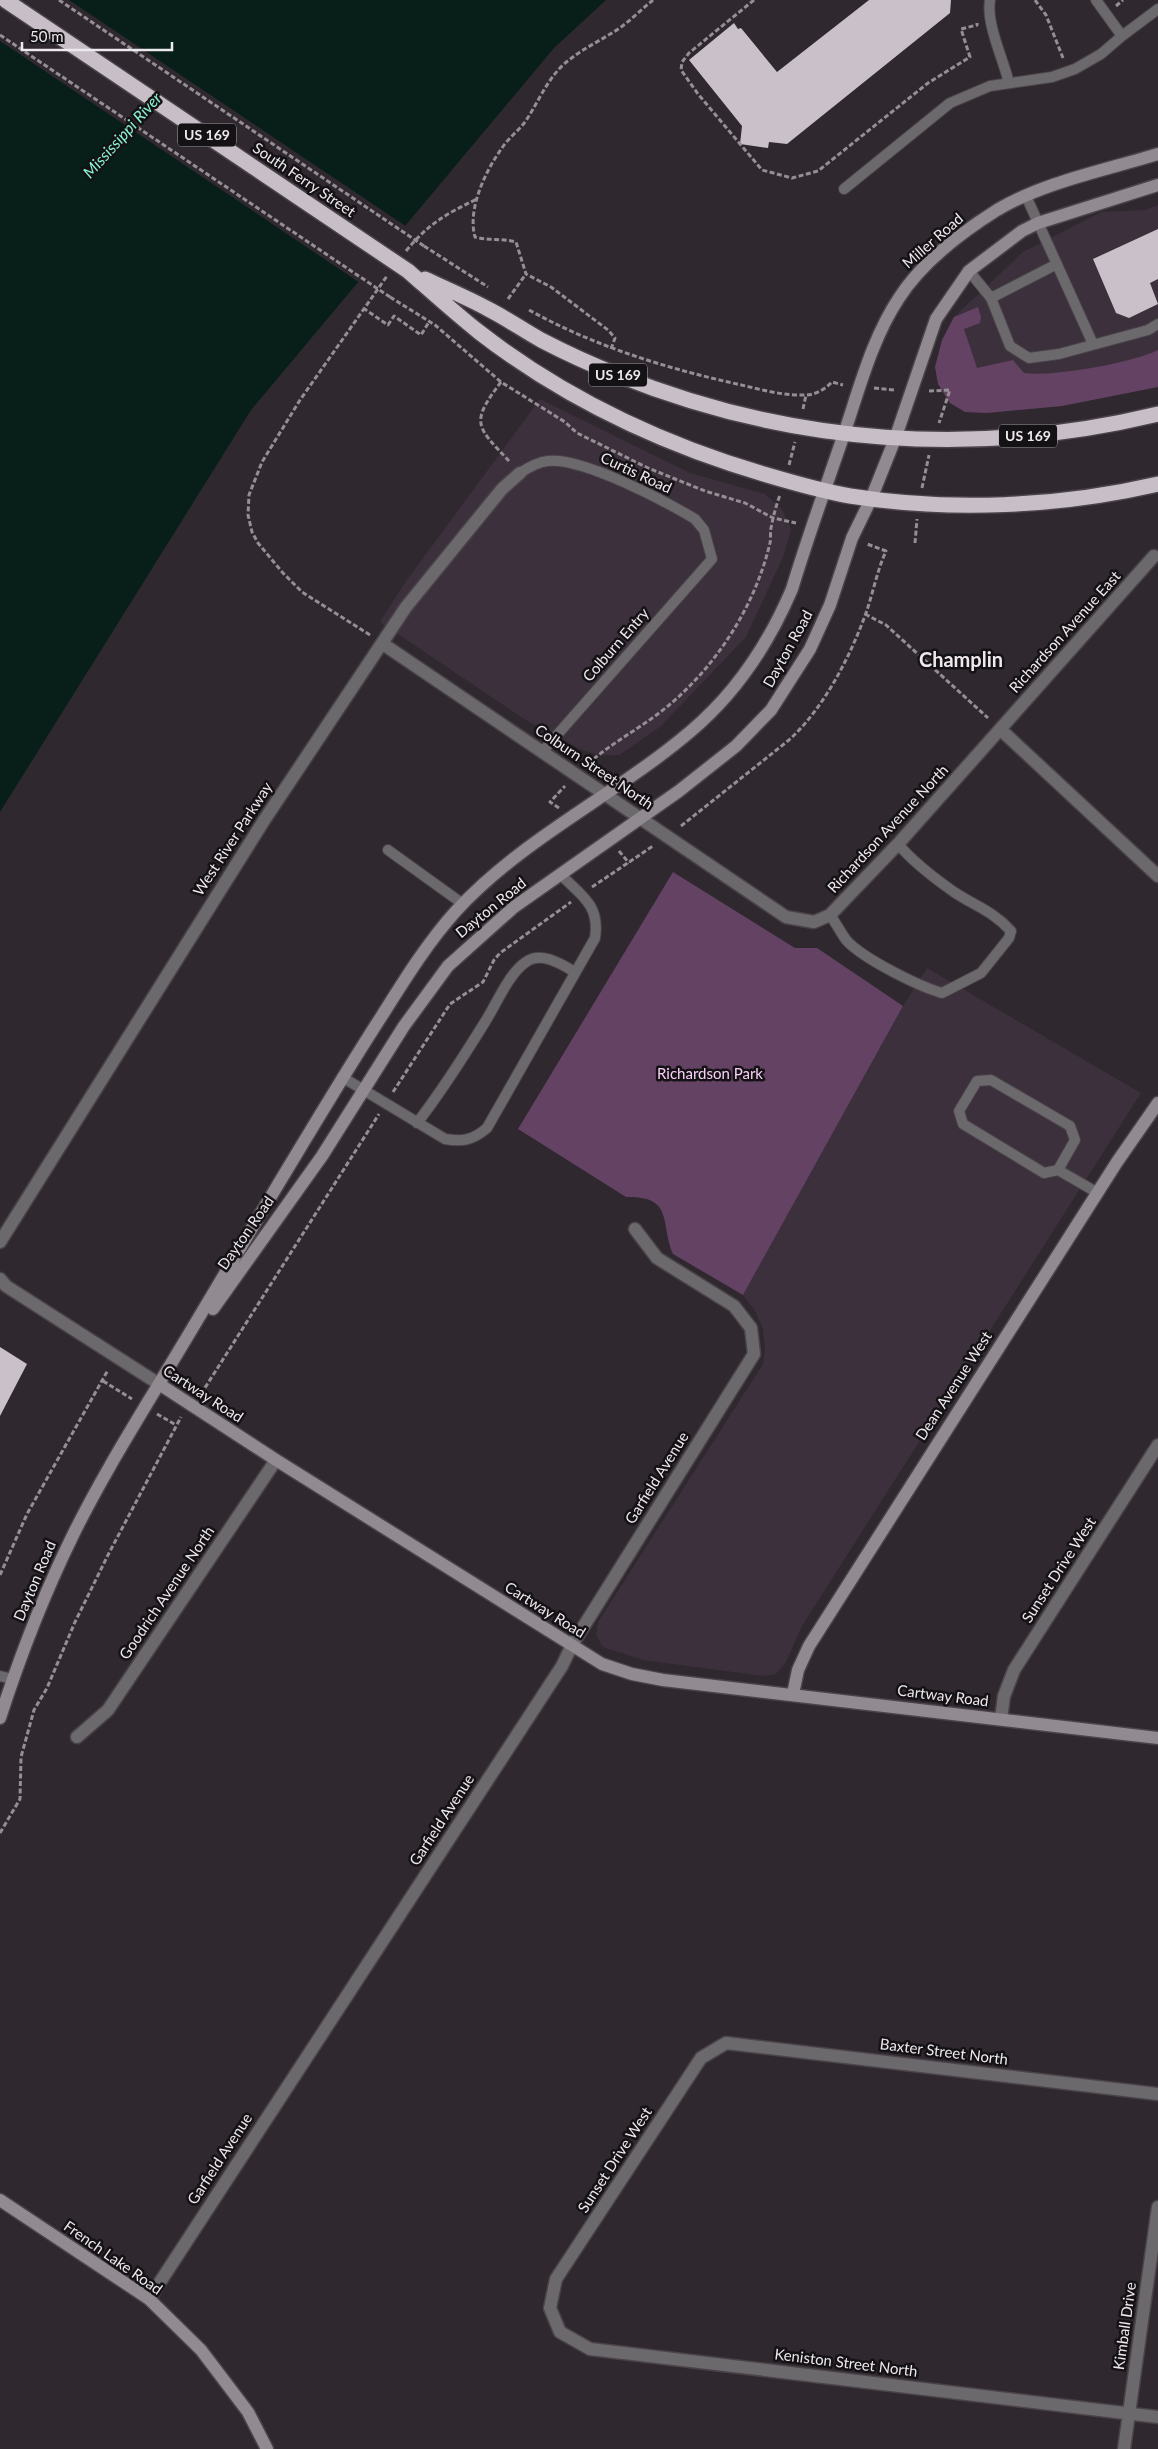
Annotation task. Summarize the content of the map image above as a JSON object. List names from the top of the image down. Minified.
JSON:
{"streets":{"highway":["US 169","South Ferry Street"],"street":["Miller Road","Richardson Avenue East","Dayton Road","Colburn Street North","Richardson Avenue North","West River Parkway","Dean Avenue West","Cartway Road","Garfield Avenue","Sunset Drive West","Goodrich Avenue North","Baxter Street North","French Lake Road","Kimball Drive","Keniston Street North"],"lane":["Curtis Road","Colburn Entry"]},"crossings":[["US 169","South Ferry Street"],["US 169","Miller Road"],["US 169","Dayton Road"],["Miller Road","Dayton Road"],["Curtis Road","Colburn Entry"],["Curtis Road","West River Parkway"],["Richardson Avenue East","Richardson Avenue North"],["Colburn Entry","Colburn Street North"],["Dayton Road","Colburn Street North"],["Dayton Road","Cartway Road"],["Colburn Street North","Richardson Avenue North"],["Colburn Street North","West River Parkway"],["Dean Avenue West","Cartway Road"],["Cartway Road","Garfield Avenue"],["Cartway Road","Sunset Drive West"],["Cartway Road","Goodrich Avenue North"],["Garfield Avenue","French Lake Road"],["Sunset Drive West","Baxter Street North"],["Sunset Drive West","Keniston Street North"],["Kimball Drive","Keniston Street North"]],"districts":["Champlin"],"water":["Mississippi River"],"parks":["Richardson Park"],"scale_bar":"50 m"}
